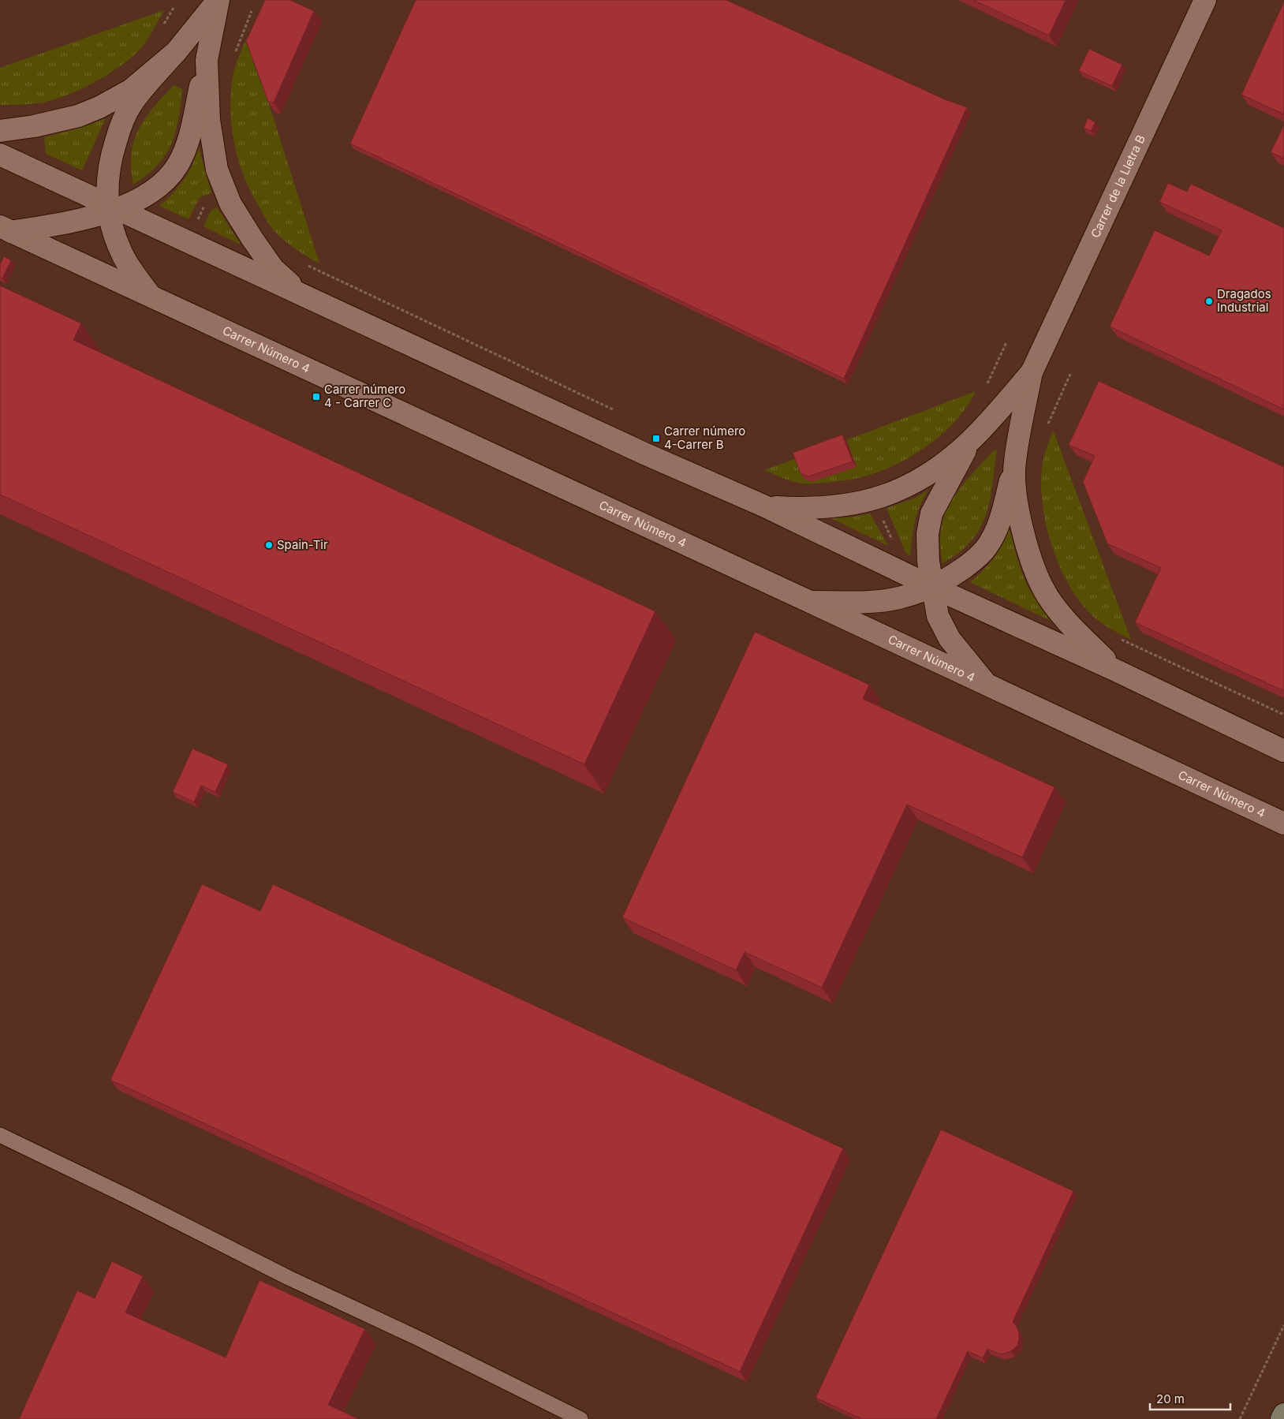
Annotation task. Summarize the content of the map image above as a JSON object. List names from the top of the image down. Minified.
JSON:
{"streets":{"street":["Carrer de la Lletra B","Carrer Número 4"]},"places":{"other":["Dragados Industrial","Spain-Tir"],"transit":["Carrer número 4 - Carrer C","Carrer número 4-Carrer B"]},"scale_bar":"20 m"}
